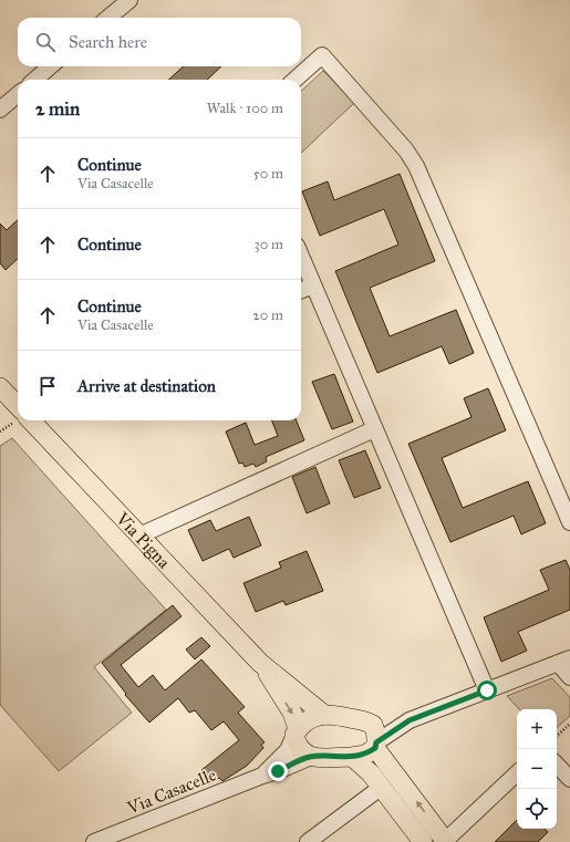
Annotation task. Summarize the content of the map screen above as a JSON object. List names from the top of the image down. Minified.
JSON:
{"streets":{"main road":["Via Pigna"],"street":["Via Casacelle"]},"crossings":[["Via Pigna","Via Casacelle"]],"page":{"search":"Search here","heading":["2 min","Walk · 100 m"],"list":[["Continue","Via Casacelle","50 m"],["Continue","30 m"],["Continue","Via Casacelle","20 m"],"Arrive at destination"],"map_buttons":["+","−"]}}
